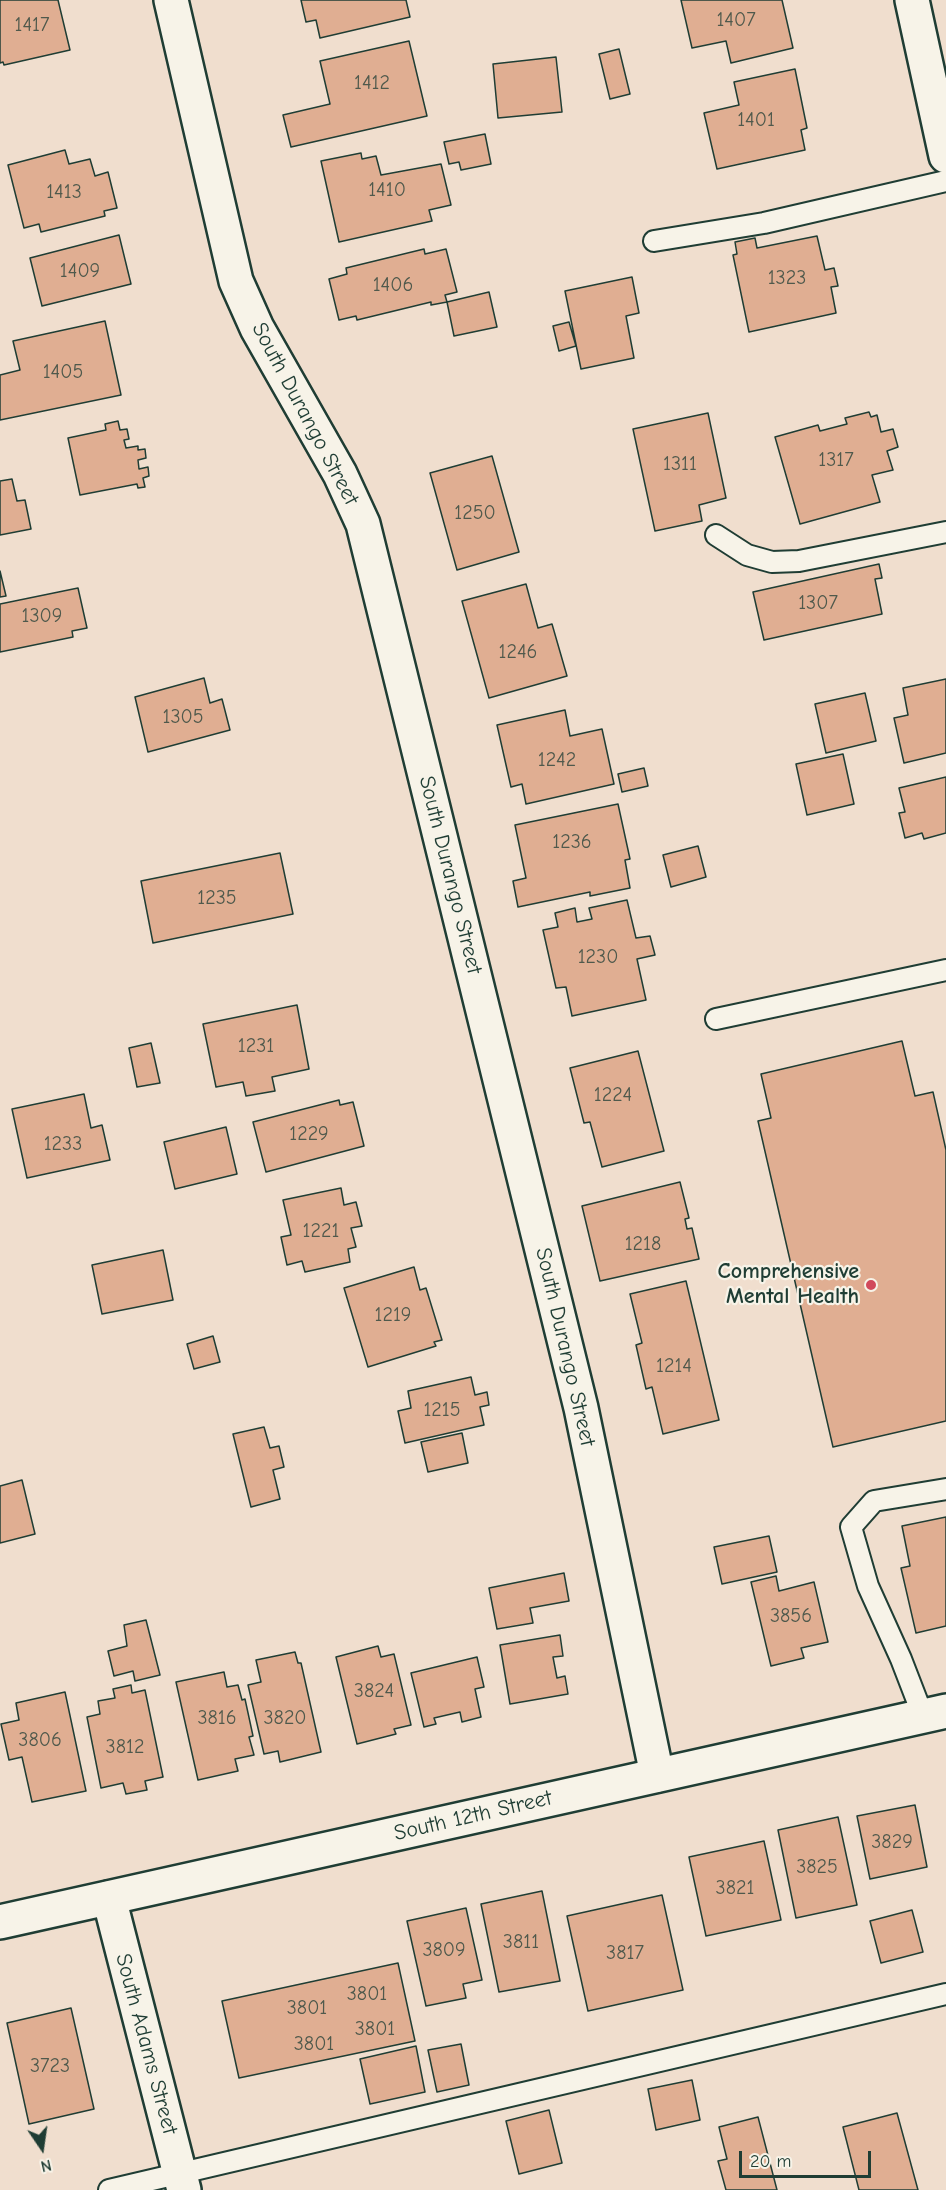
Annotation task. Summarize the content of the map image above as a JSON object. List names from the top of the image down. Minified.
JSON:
{"streets":{"street":["South Durango Street","South 12th Street","South Adams Street"]},"crossings":[["South Durango Street","South 12th Street"],["South 12th Street","South Adams Street"]],"places":["Comprehensive Mental Health"],"house_numbers":["1407","1417","1412","1401","1410","1413","1409","1323","1406","1405","1317","1311","1250","1307","1309","1246","1305","1242","1236","1235","1230","1231","1224","1229","1233","1221","1218","1219","1214","1215","3856","3824","3816","3820","3806","3812","3829","3825","3821","3811","3809","3817","3801","3801","3801","3801","3723"],"scale_bar":"20 m","north":"bottom"}
